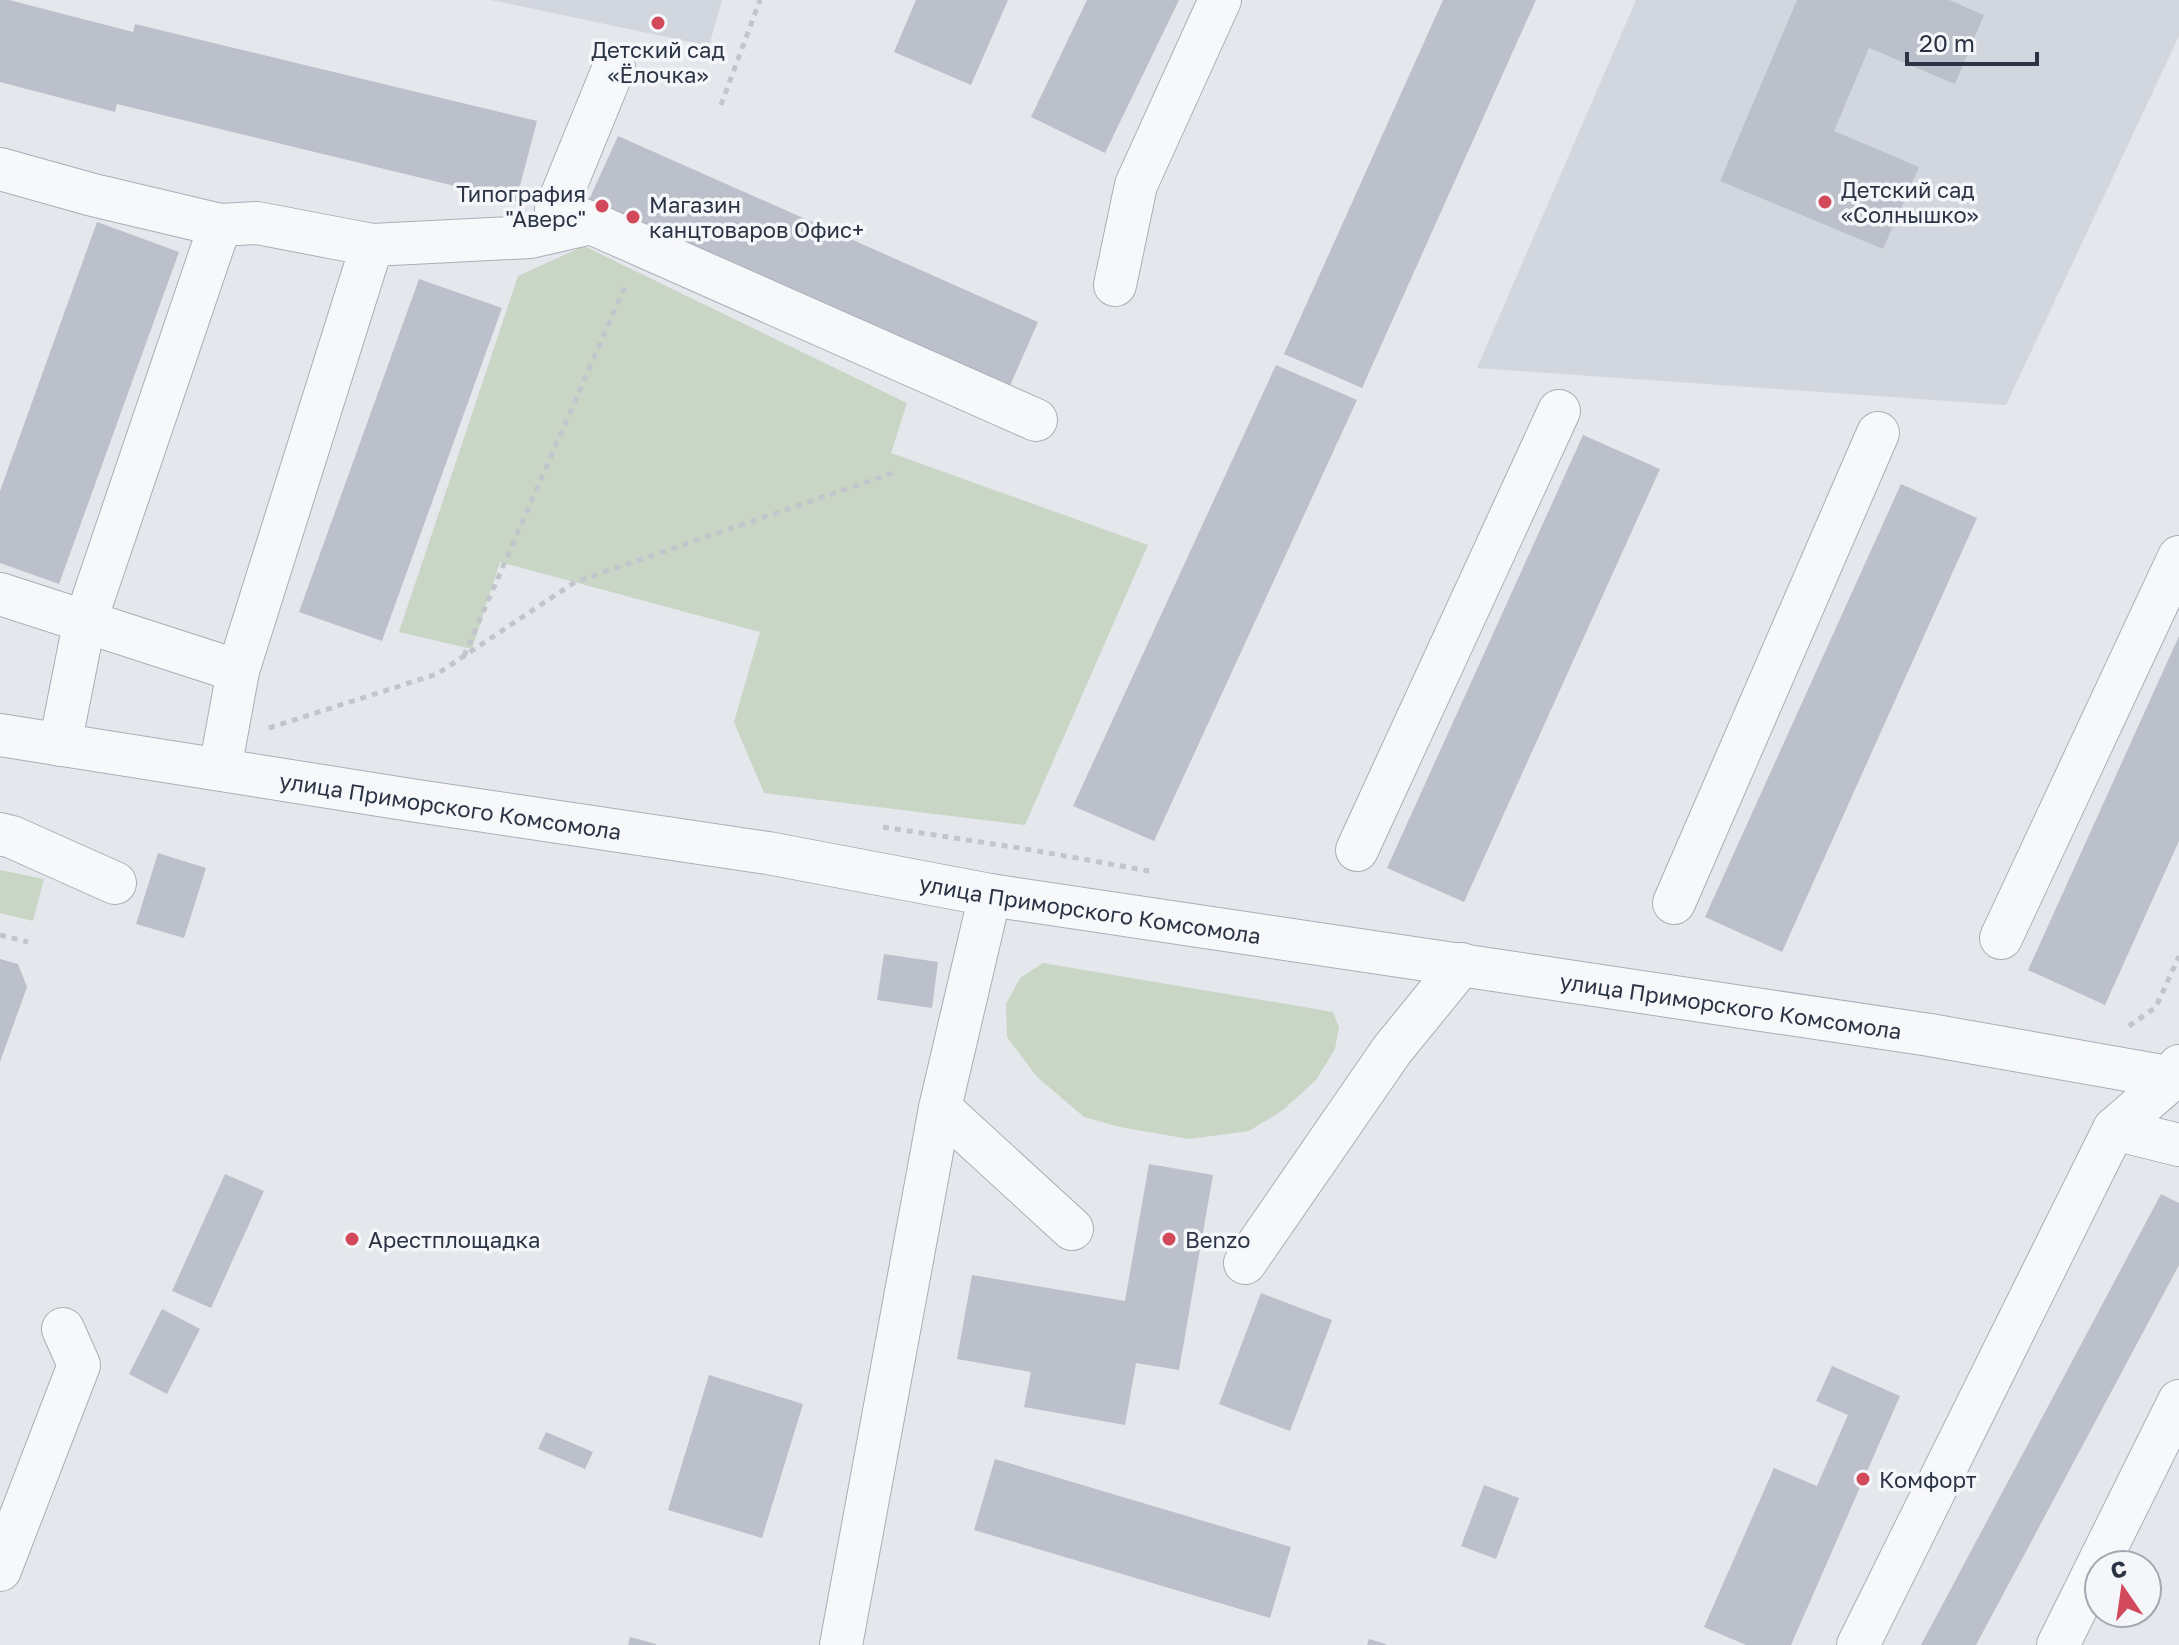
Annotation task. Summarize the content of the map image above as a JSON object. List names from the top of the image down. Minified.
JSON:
{"streets":{"street":["улица Приморского Комсомола"]},"places":["Детский сад «Ёлочка»","Детский сад «Солнышко»","Типография \"Аверс\"","Магазин канцтоваров Офис+","Арестплощадка","Benzo","Комфорт"],"scale_bar":"20 m","north":"top"}
